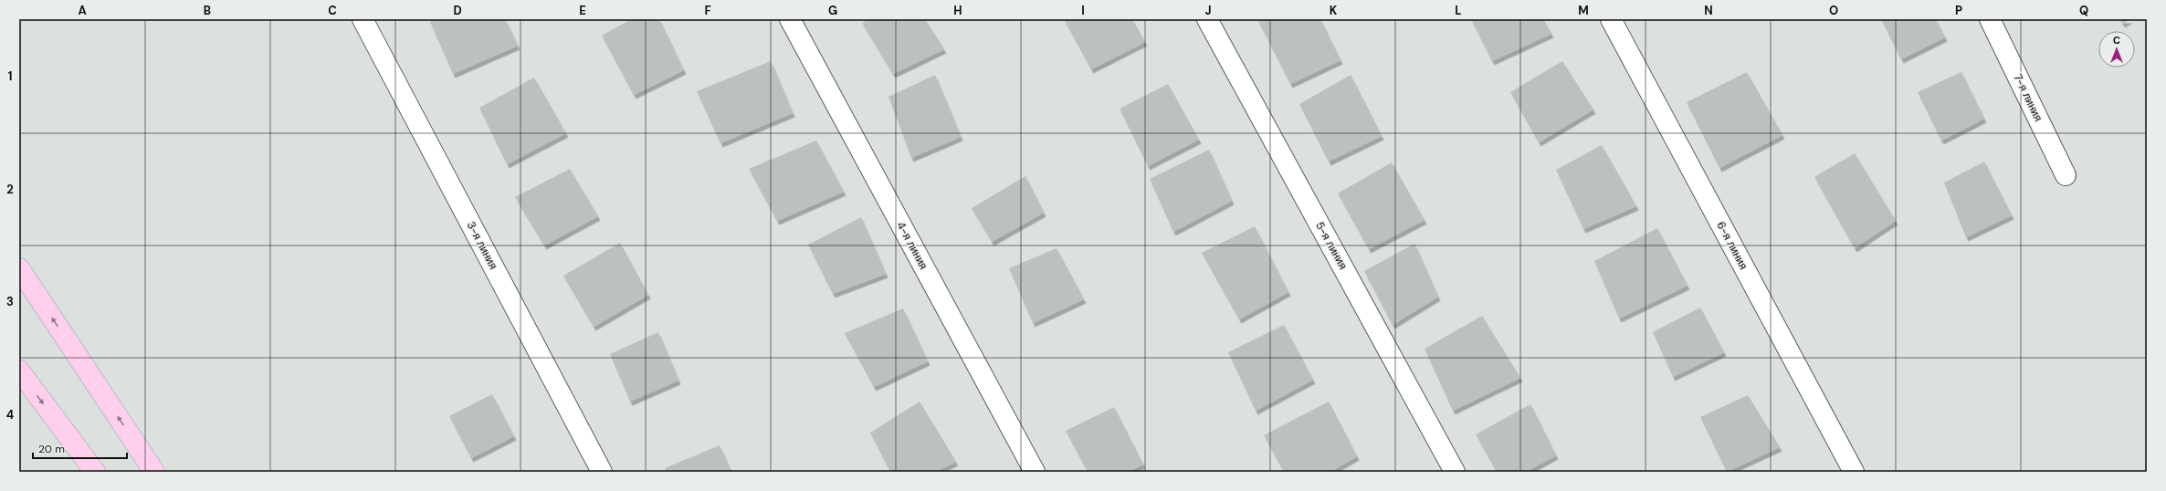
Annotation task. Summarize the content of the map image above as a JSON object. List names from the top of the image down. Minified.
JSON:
{"streets":{"street":["7-я линия","3-я линия","4-я линия","5-я линия","6-я линия"]},"scale_bar":"20 m","north":"top","grid":{"columns":["A","B","C","D","E","F","G","H","I","J","K","L","M","N","O","P","Q"],"rows":["1","2","3","4"]}}
